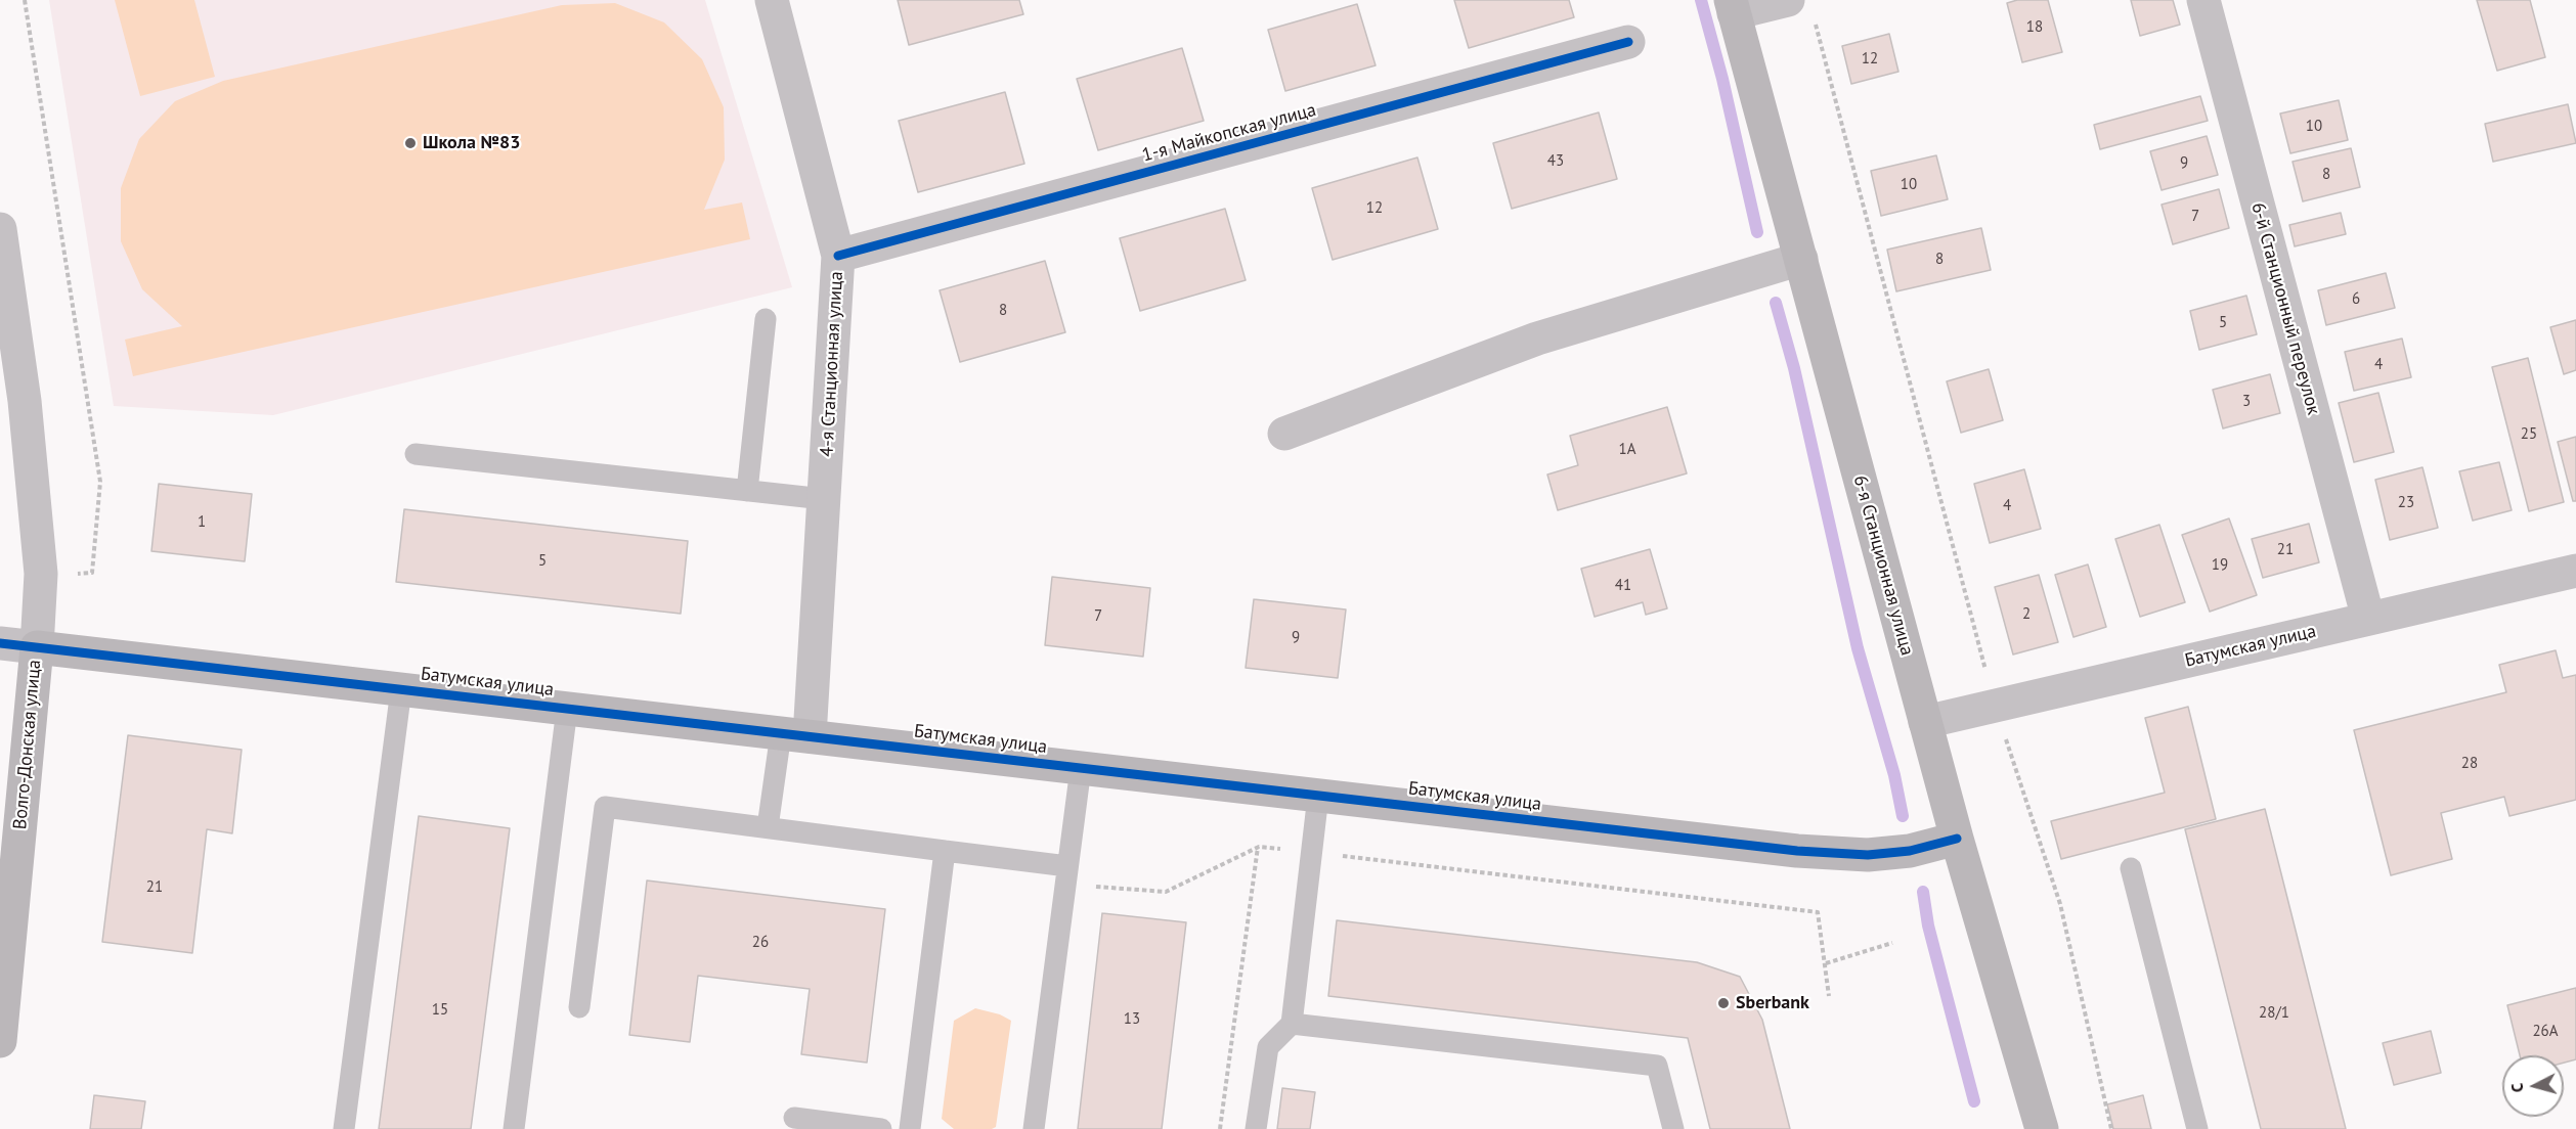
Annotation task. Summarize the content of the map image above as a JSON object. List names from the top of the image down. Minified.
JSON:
{"streets":{"street":["1-я Майкопская улица","6-й Станционный переулок","4-я Станционная улица","6-я Станционная улица","Батумская улица","Волго-Донская улица"]},"crossings":[["1-я Майкопская улица","4-я Станционная улица"],["6-й Станционный переулок","Батумская улица"],["4-я Станционная улица","Батумская улица"],["6-я Станционная улица","Батумская улица"],["Батумская улица","Волго-Донская улица"]],"places":["Школа №83","Sberbank"],"house_numbers":["18","12","10","43","9","8","10","12","7","8","6","8","5","4","3","25","1А","23","4","1","21","5","19","41","2","7","9","28","21","26","15","28/1","13","26А"],"north":"left"}
